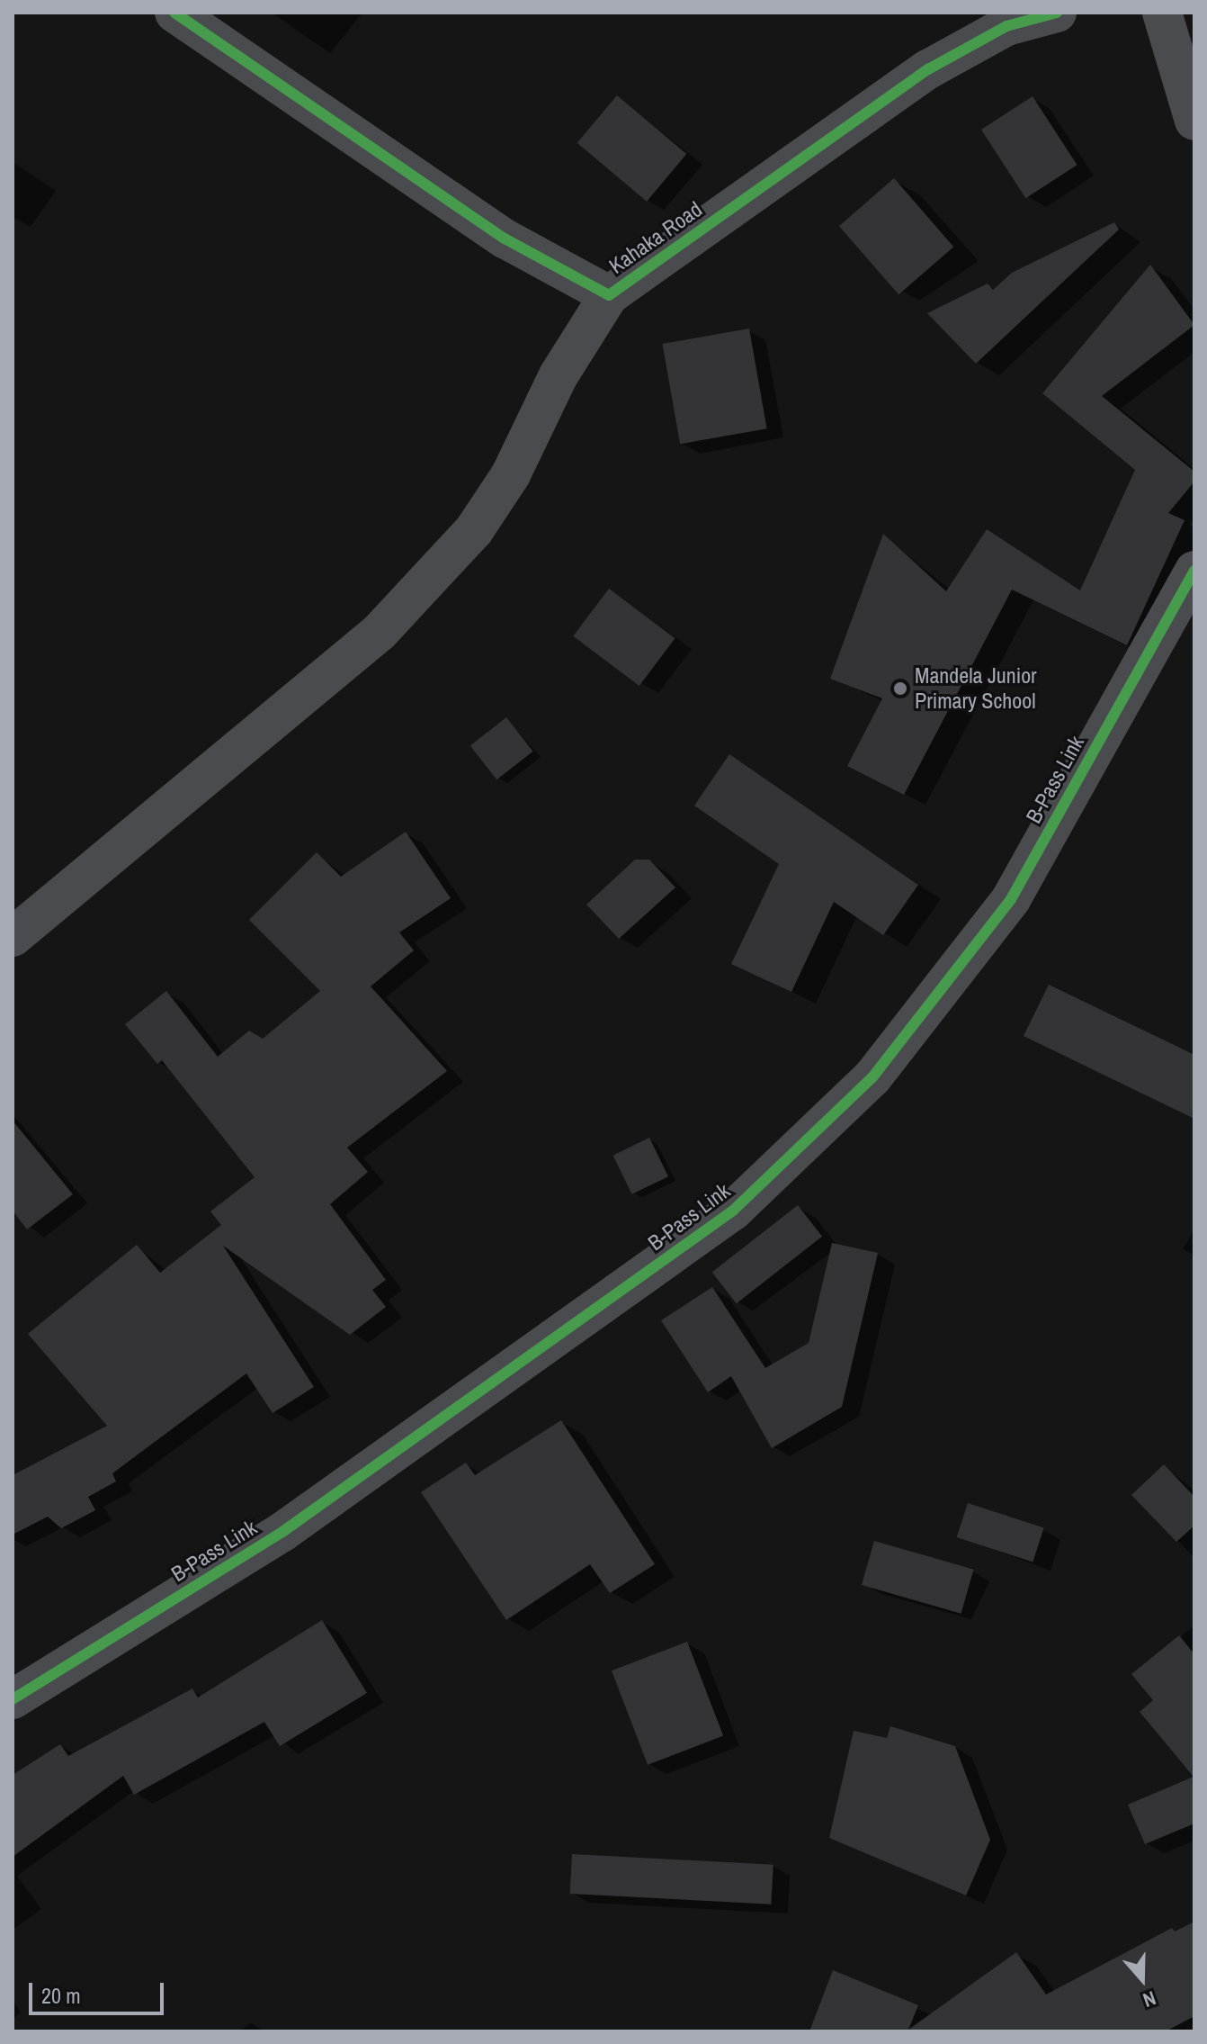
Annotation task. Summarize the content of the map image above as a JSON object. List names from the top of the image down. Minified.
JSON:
{"streets":{"street":["Kahaka Road","B-Pass Link"]},"places":["Mandela Junior Primary School"],"scale_bar":"20 m","north":"bottom"}
